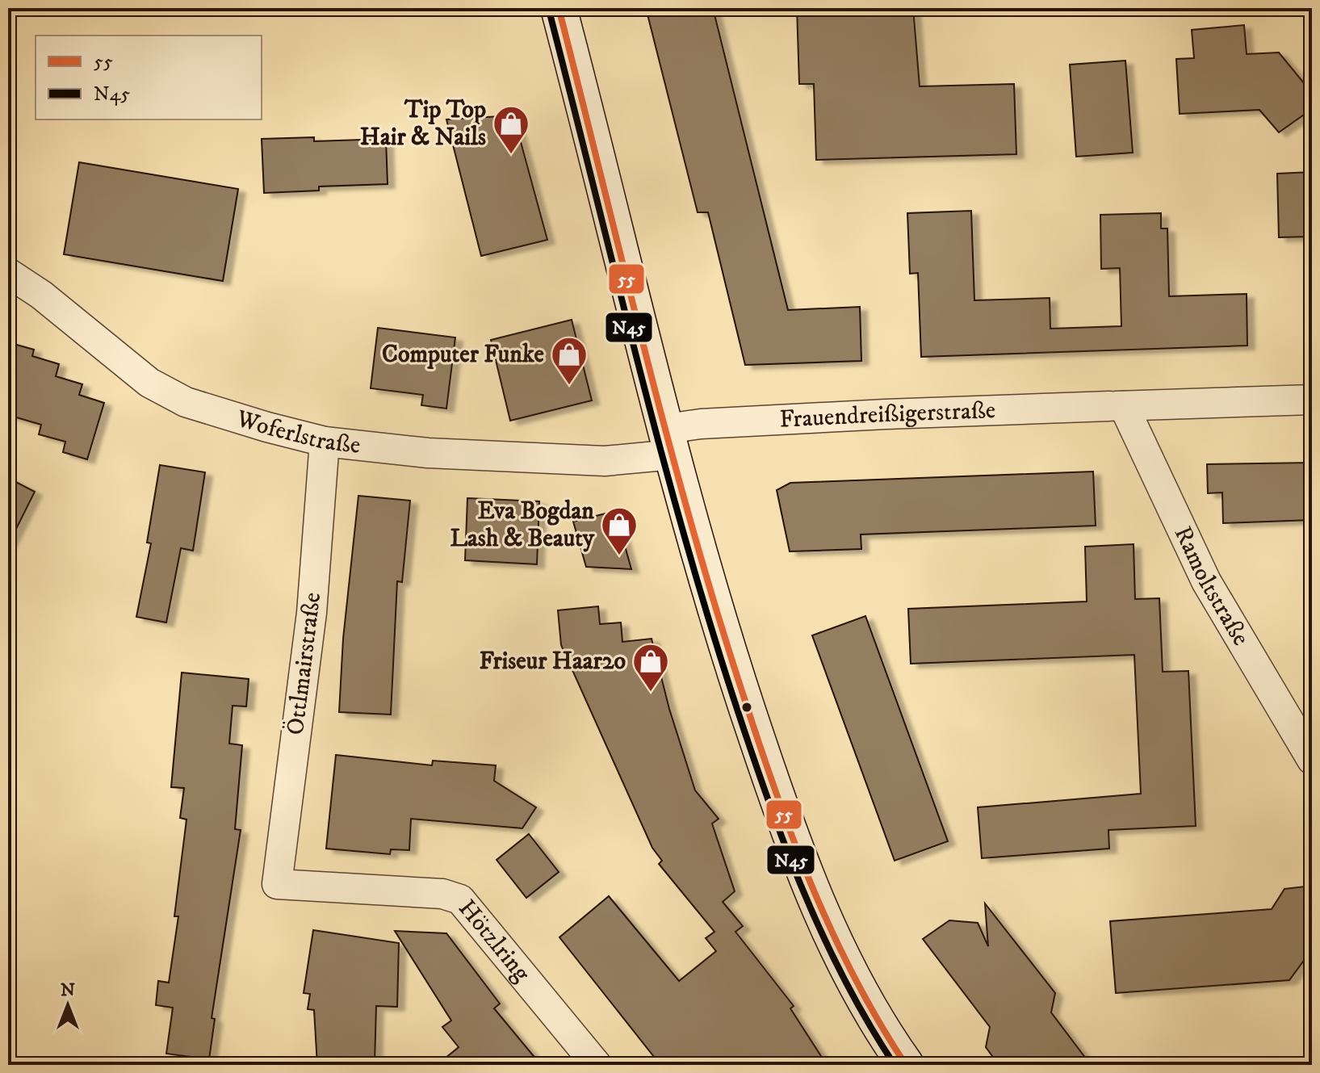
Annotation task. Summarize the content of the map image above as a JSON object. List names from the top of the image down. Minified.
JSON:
{"streets":{"street":["Frauendreißigerstraße","Woferlstraße","Ramoltstraße","Öttlmairstraße","Hötzlring"]},"crossings":[["Frauendreißigerstraße","Woferlstraße"],["Frauendreißigerstraße","Ramoltstraße"],["Woferlstraße","Öttlmairstraße"],["Öttlmairstraße","Hötzlring"]],"places":{"shop":["Tip Top Hair & Nails","Computer Funke","Eva Bogdan Lash & Beauty","Friseur Haar2o"]},"lines":["transit line 55","transit line N45"],"legend":["55","N45"],"north":"top"}
